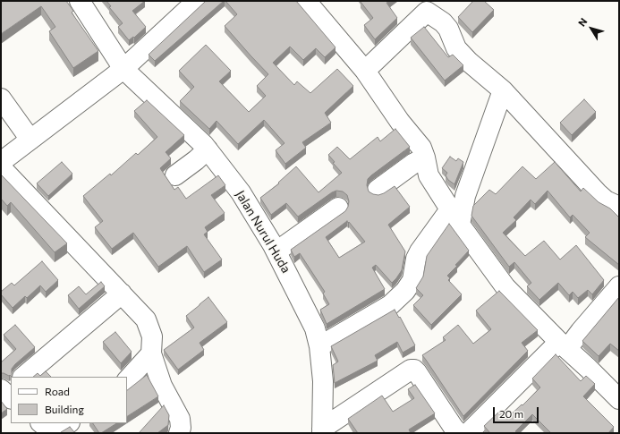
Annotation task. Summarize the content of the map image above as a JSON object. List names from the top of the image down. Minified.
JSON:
{"streets":{"street":["Jalan Nurul Huda"]},"legend":["Road","Building"],"scale_bar":"20 m","north":"top left"}
